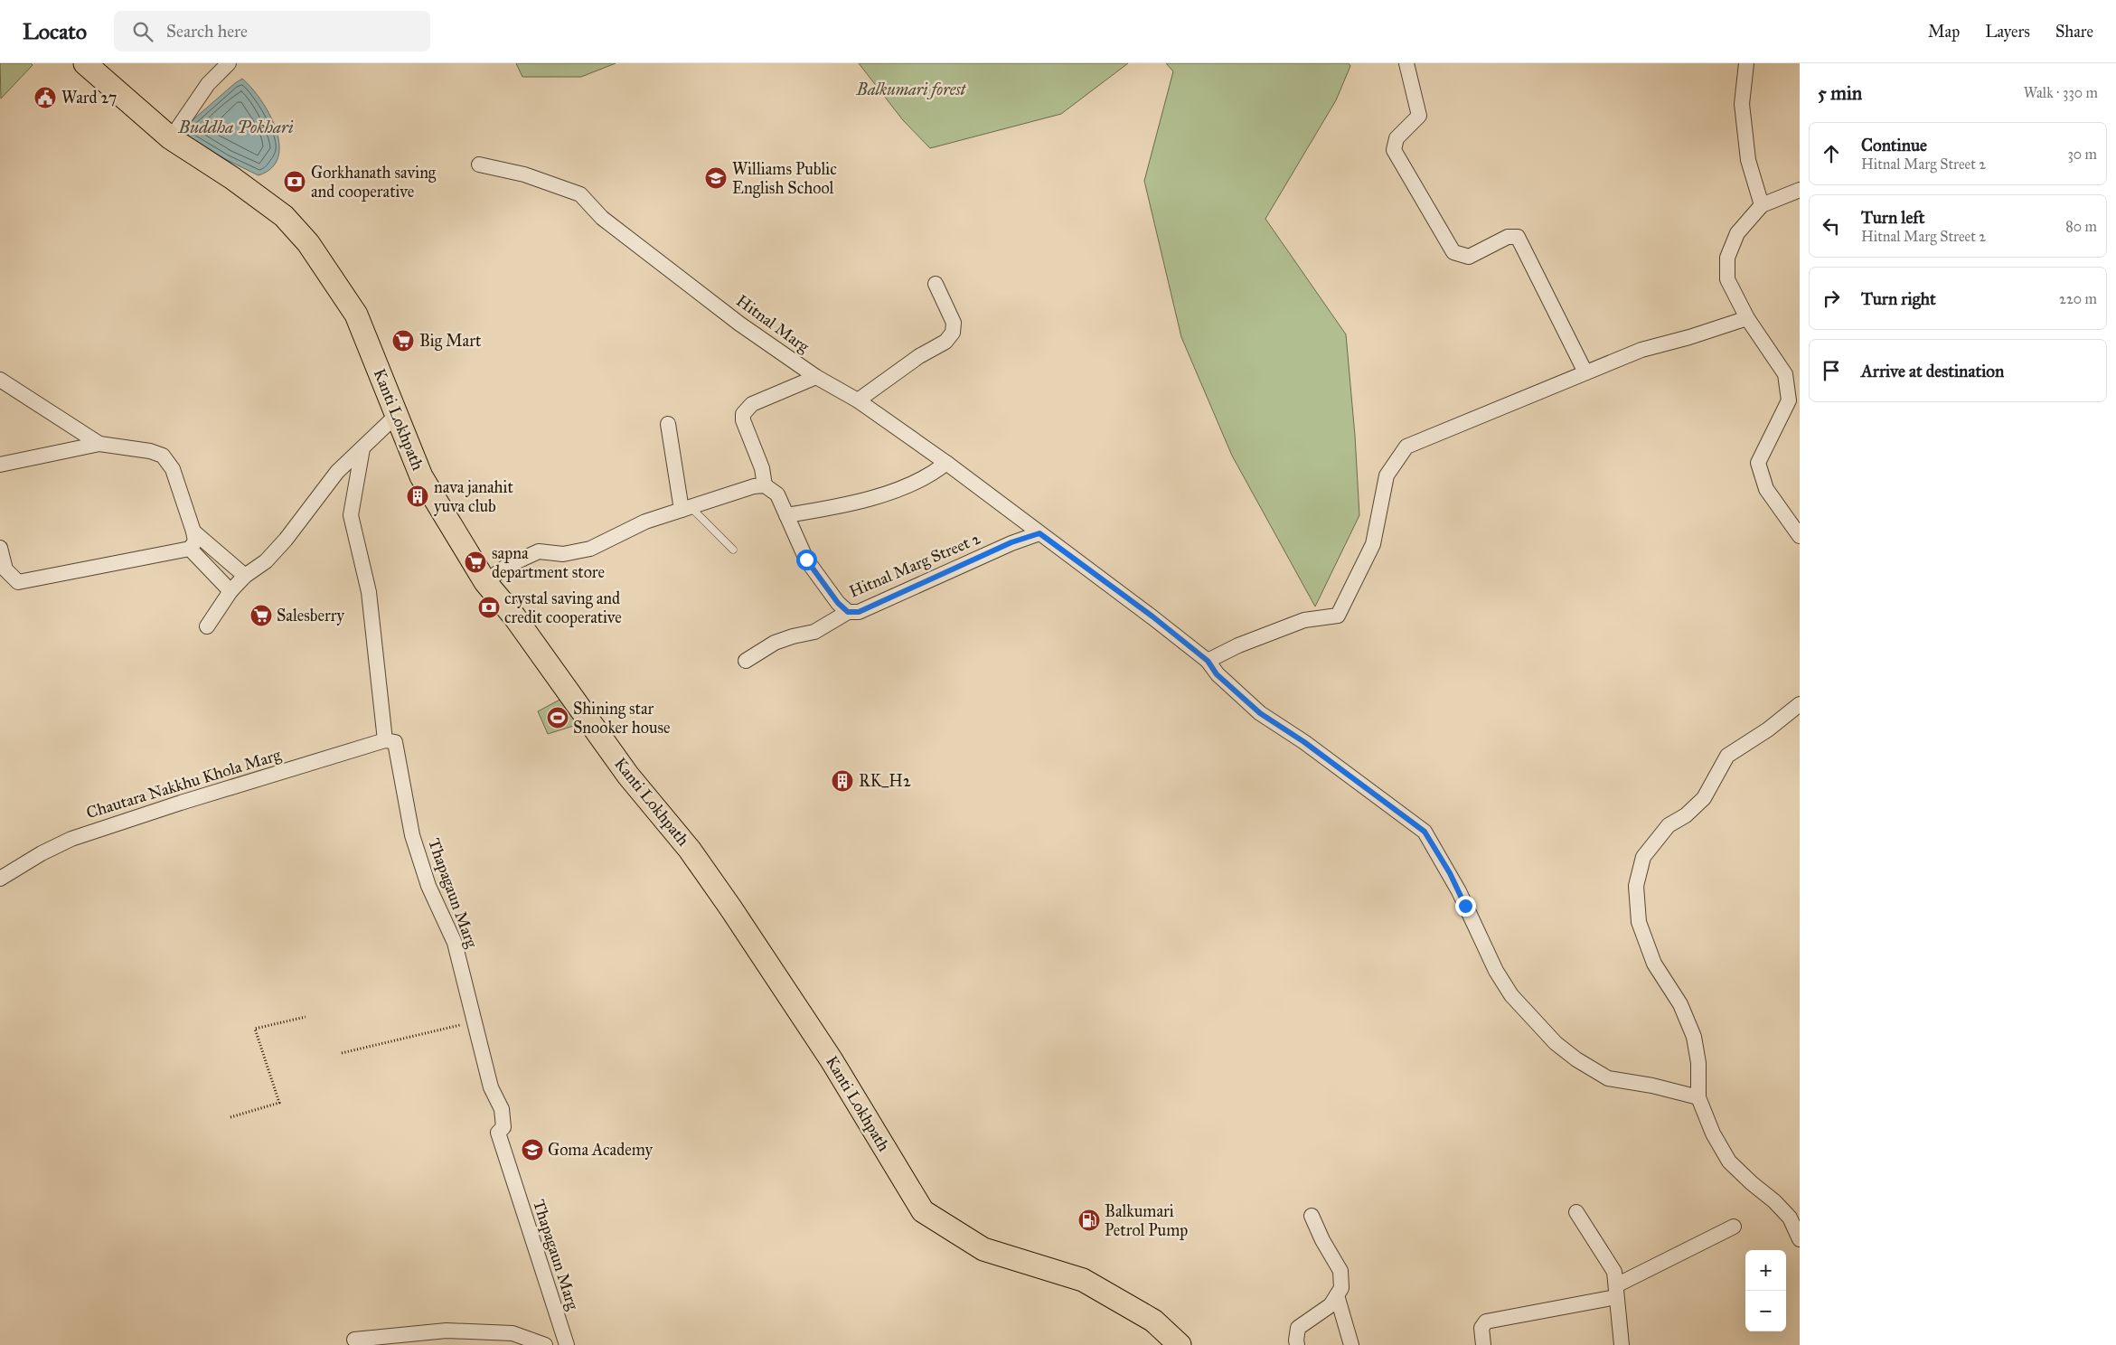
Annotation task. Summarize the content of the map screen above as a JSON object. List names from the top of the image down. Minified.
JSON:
{"streets":{"main road":["Kanti Lokhpath"],"street":["Hitnal Marg","Hitnal Marg Street 2","Chautara Nakkhu Khola Marg","Thapagaun Marg"]},"crossings":[["Hitnal Marg","Hitnal Marg Street 2"],["Chautara Nakkhu Khola Marg","Thapagaun Marg"]],"water":["Buddha Pokhari"],"parks":["Balkumari forest"],"places":{"public building":["Ward 27"],"school or university":["Williams Public English School","Goma Academy"],"bank":["Gorkhanath saving and cooperative","crystal saving and credit cooperative"],"supermarket":["Big Mart","sapna department store","Salesberry"],"building":["nava janahit yuva club","RK_H2"],"sports":["Shining star Snooker house"],"fuel station":["Balkumari Petrol Pump"]},"page":{"header":"Locato","search":"Search here","nav":["Map","Layers","Share"],"heading":["5 min","Walk · 330 m"],"list":[["Continue","Hitnal Marg Street 2","30 m"],["Turn left","Hitnal Marg Street 2","80 m"],["Turn right","220 m"],"Arrive at destination"],"map_buttons":["+","−"]}}
